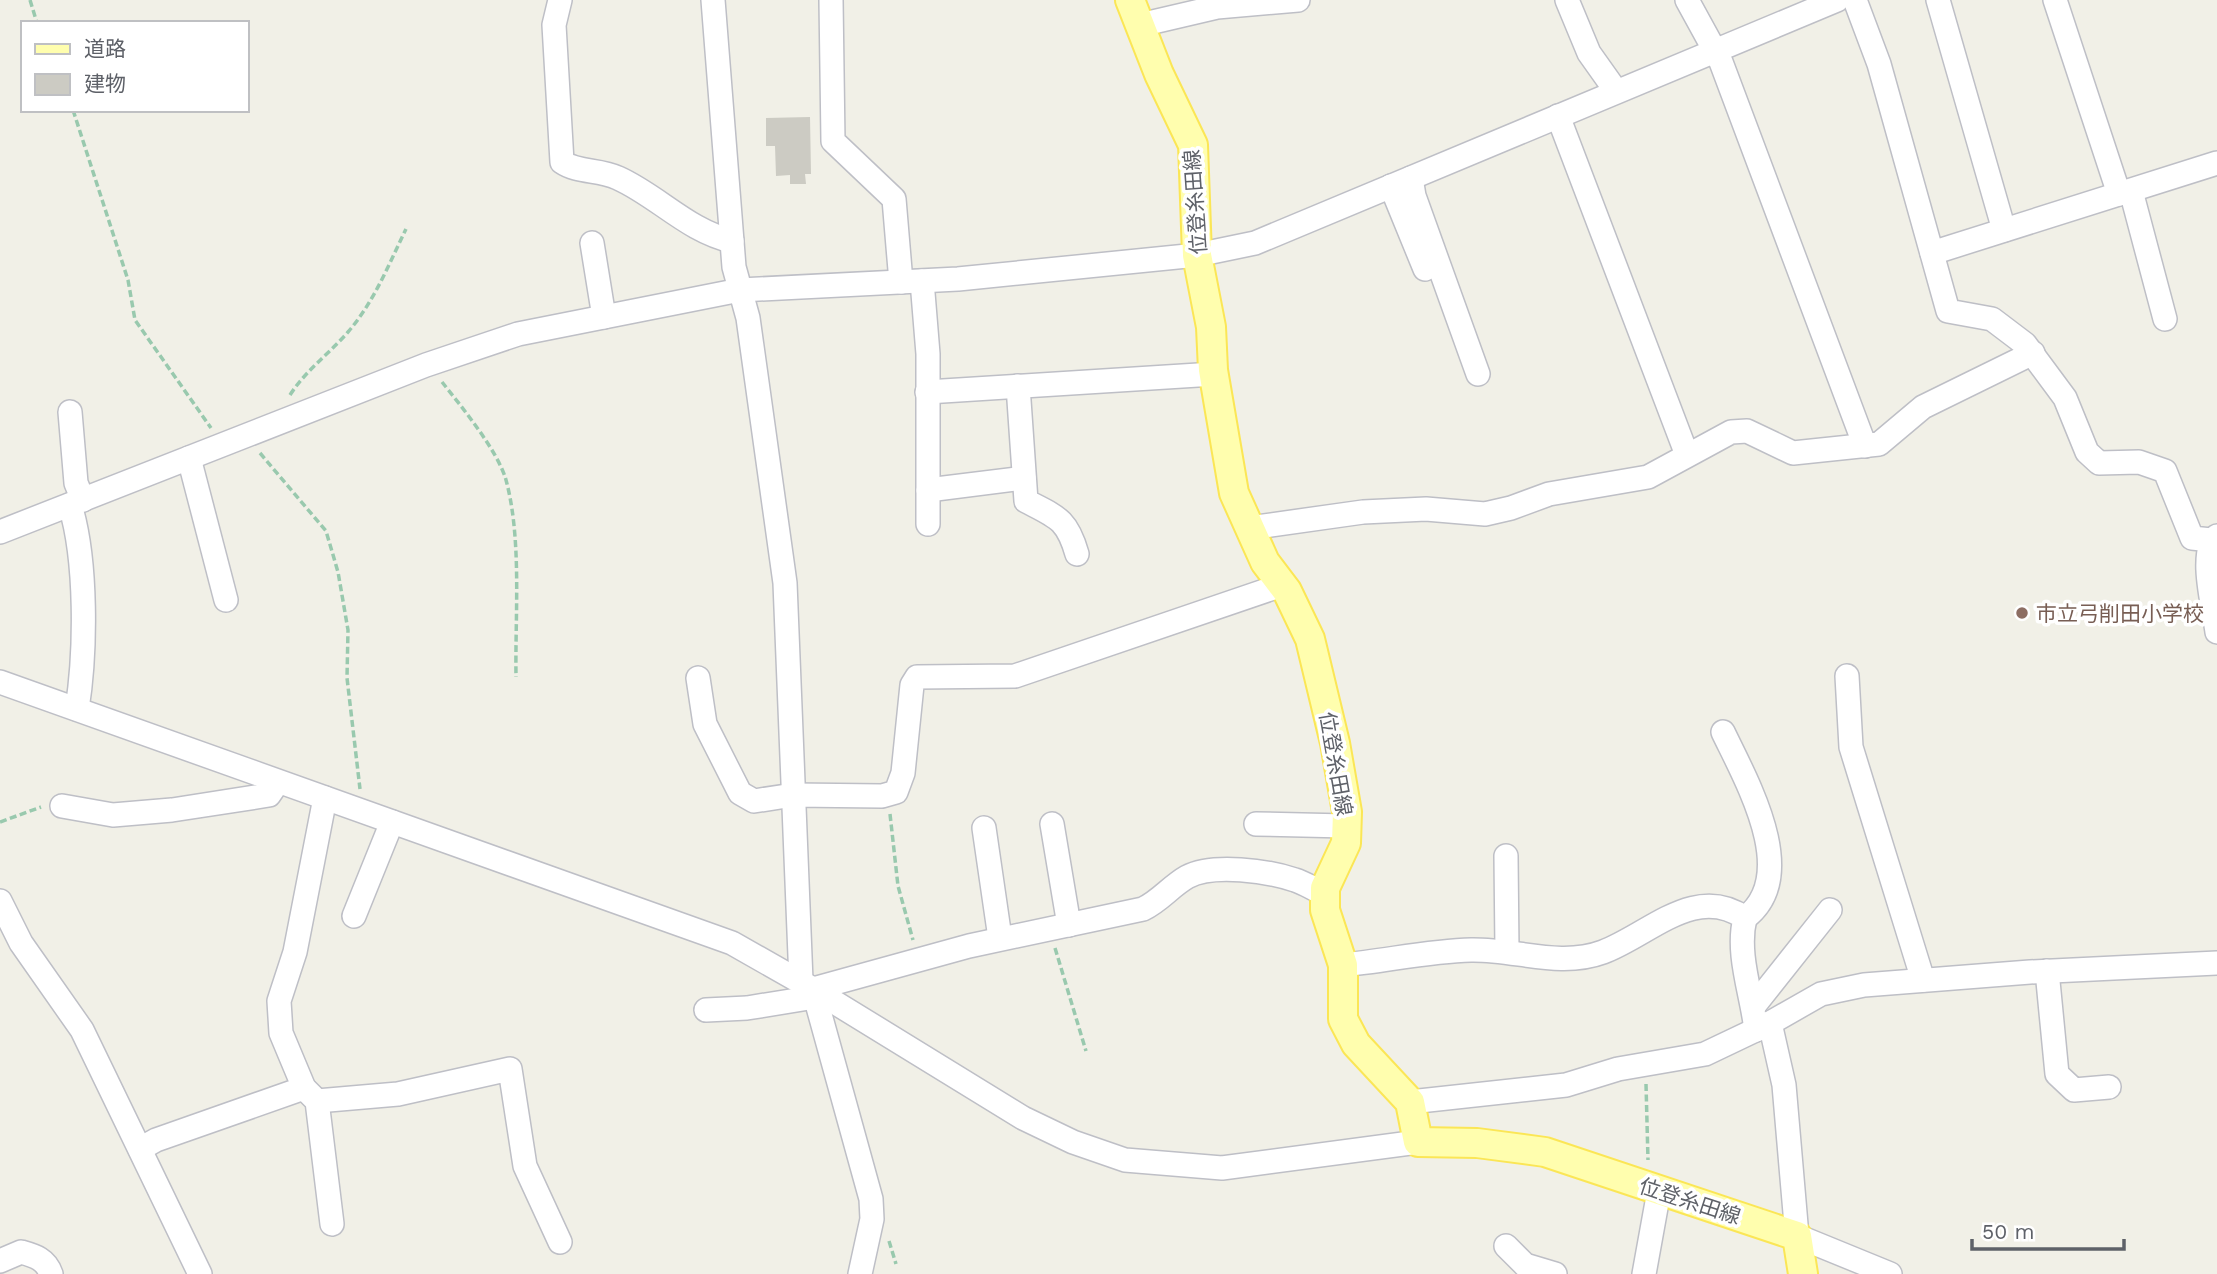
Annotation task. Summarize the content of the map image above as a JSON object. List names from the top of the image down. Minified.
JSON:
{"streets":{"main road":["位登糸田線"]},"places":["市立弓削田小学校"],"legend":["道路","建物"],"scale_bar":"50 m"}
